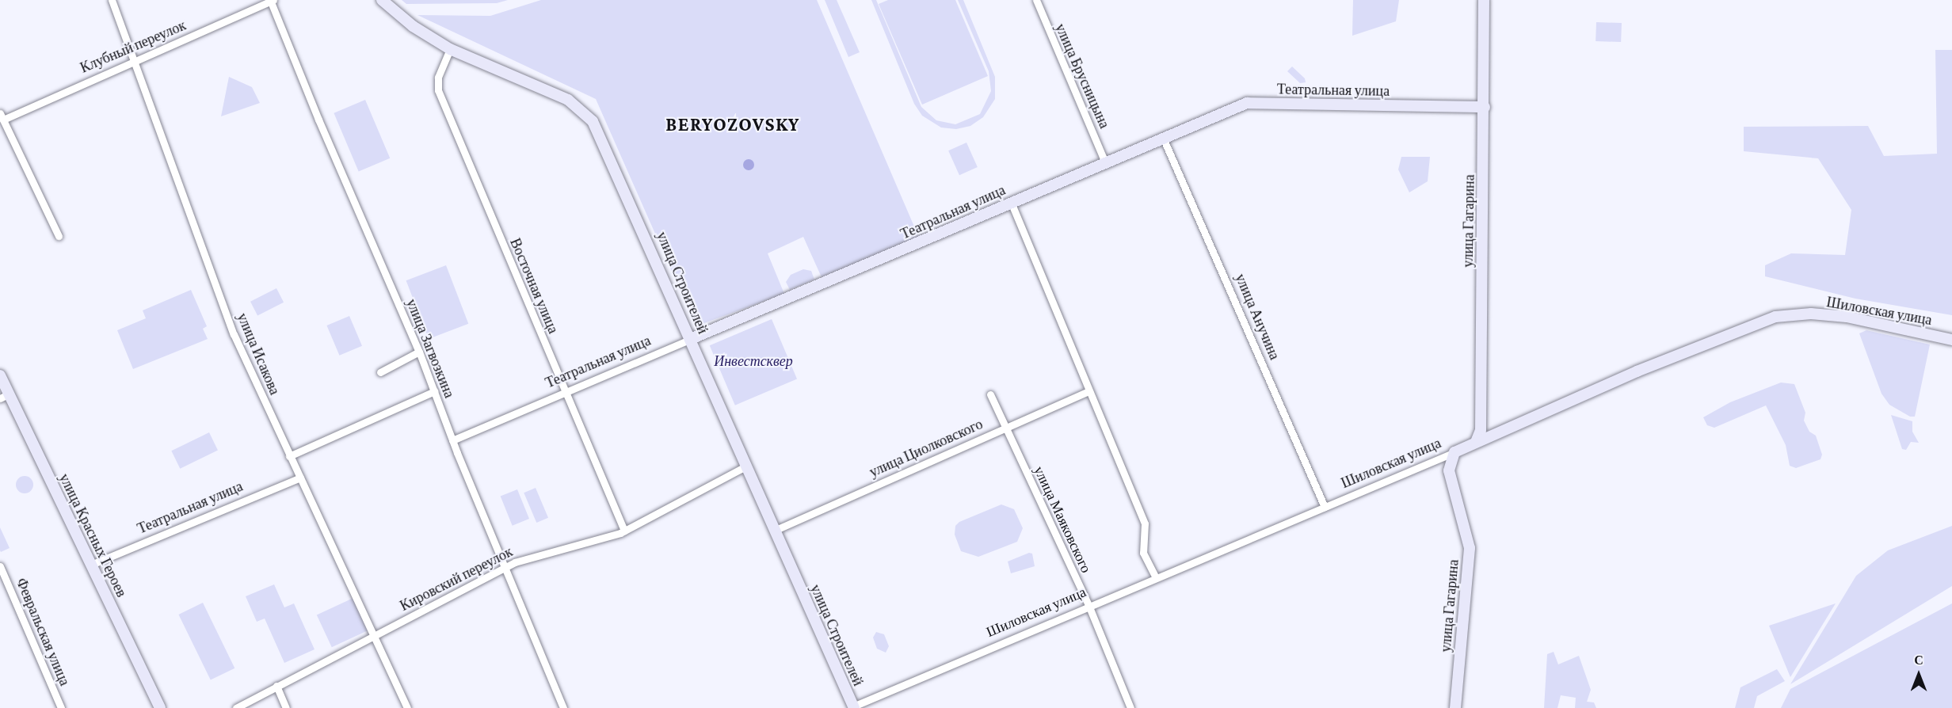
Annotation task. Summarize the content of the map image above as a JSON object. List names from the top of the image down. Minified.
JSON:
{"streets":{"street":["Клубный переулок","улица Брусницына","Театральная улица","улица Гагарина","улица Строителей","Восточная улица","Шиловская улица","улица Анучина","улица Загвозкина","улица Исакова","улица Циолковского","улица Маяковского","улица Красных Героев","Кировский переулок","Февральская улица"]},"crossings":[["Клубный переулок","улица Загвозкина"],["Клубный переулок","улица Исакова"],["улица Брусницына","Театральная улица"],["Театральная улица","улица Гагарина"],["Театральная улица","улица Строителей"],["Театральная улица","Восточная улица"],["Театральная улица","улица Анучина"],["Театральная улица","улица Загвозкина"],["Театральная улица","улица Исакова"],["Театральная улица","улица Красных Героев"],["улица Гагарина","Шиловская улица"],["улица Строителей","Восточная улица"],["улица Строителей","Шиловская улица"],["улица Строителей","улица Циолковского"],["улица Строителей","Кировский переулок"],["Восточная улица","Кировский переулок"],["Шиловская улица","улица Анучина"],["Шиловская улица","улица Маяковского"],["улица Загвозкина","Кировский переулок"],["улица Исакова","Кировский переулок"],["улица Циолковского","улица Маяковского"]],"districts":["BERYOZOVSKY"],"parks":["Инвестсквер"],"north":"top"}
